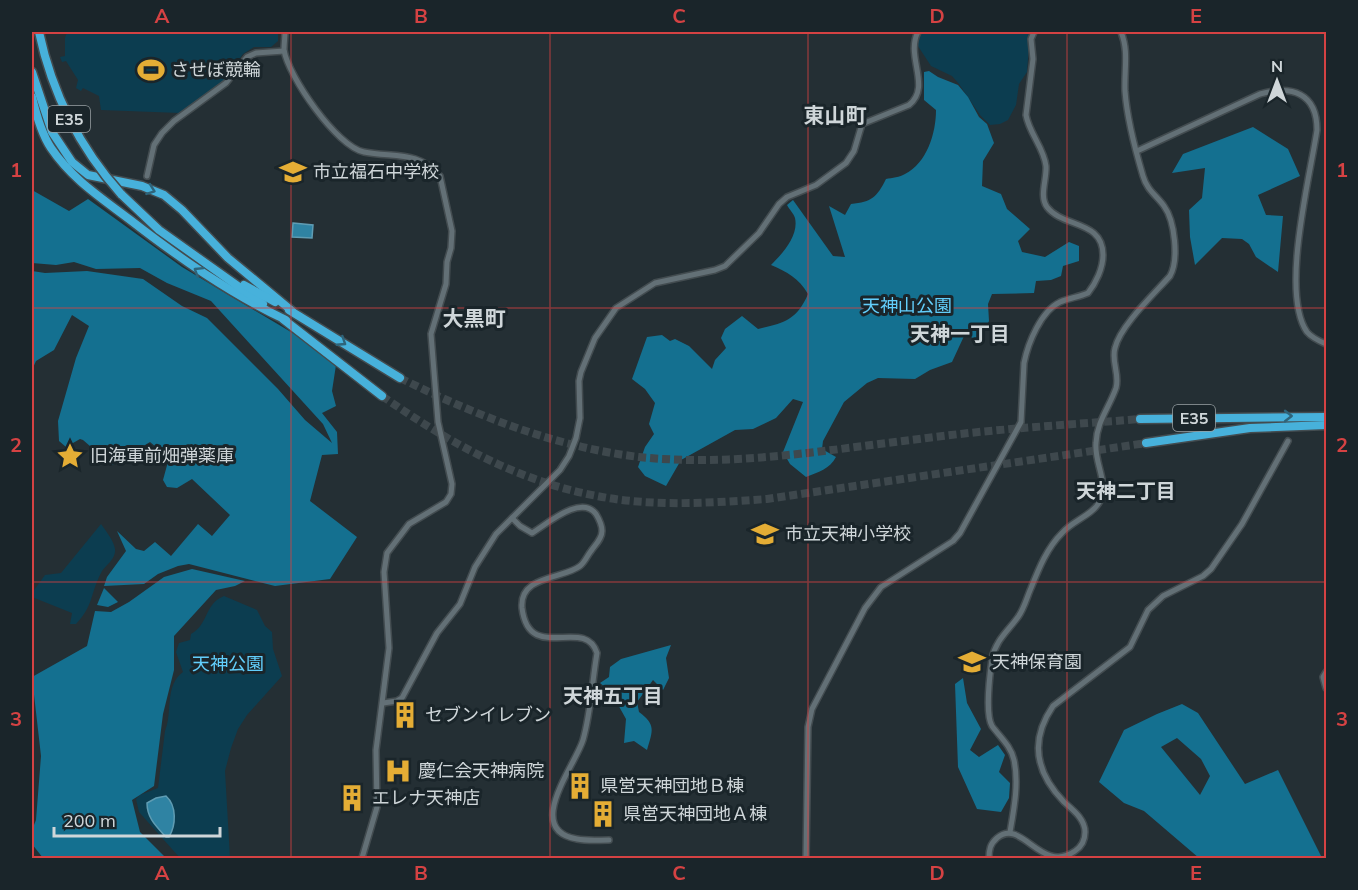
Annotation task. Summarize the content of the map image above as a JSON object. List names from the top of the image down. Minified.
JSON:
{"streets":{"highway":["E35"]},"districts":["東山町","大黒町","天神一丁目","天神二丁目","天神五丁目"],"parks":["天神山公園","天神公園"],"places":{"sports":["させぼ競輪"],"school or university":["市立福石中学校","市立天神小学校","天神保育園"],"place":["旧海軍前畑弾薬庫"],"building":["セブンイレブン","県営天神団地Ｂ棟","エレナ天神店","県営天神団地Ａ棟"],"hospital":["慶仁会天神病院"]},"scale_bar":"200 m","north":"top","grid":{"columns":["A","B","C","D","E"],"rows":["1","2","3"]}}
